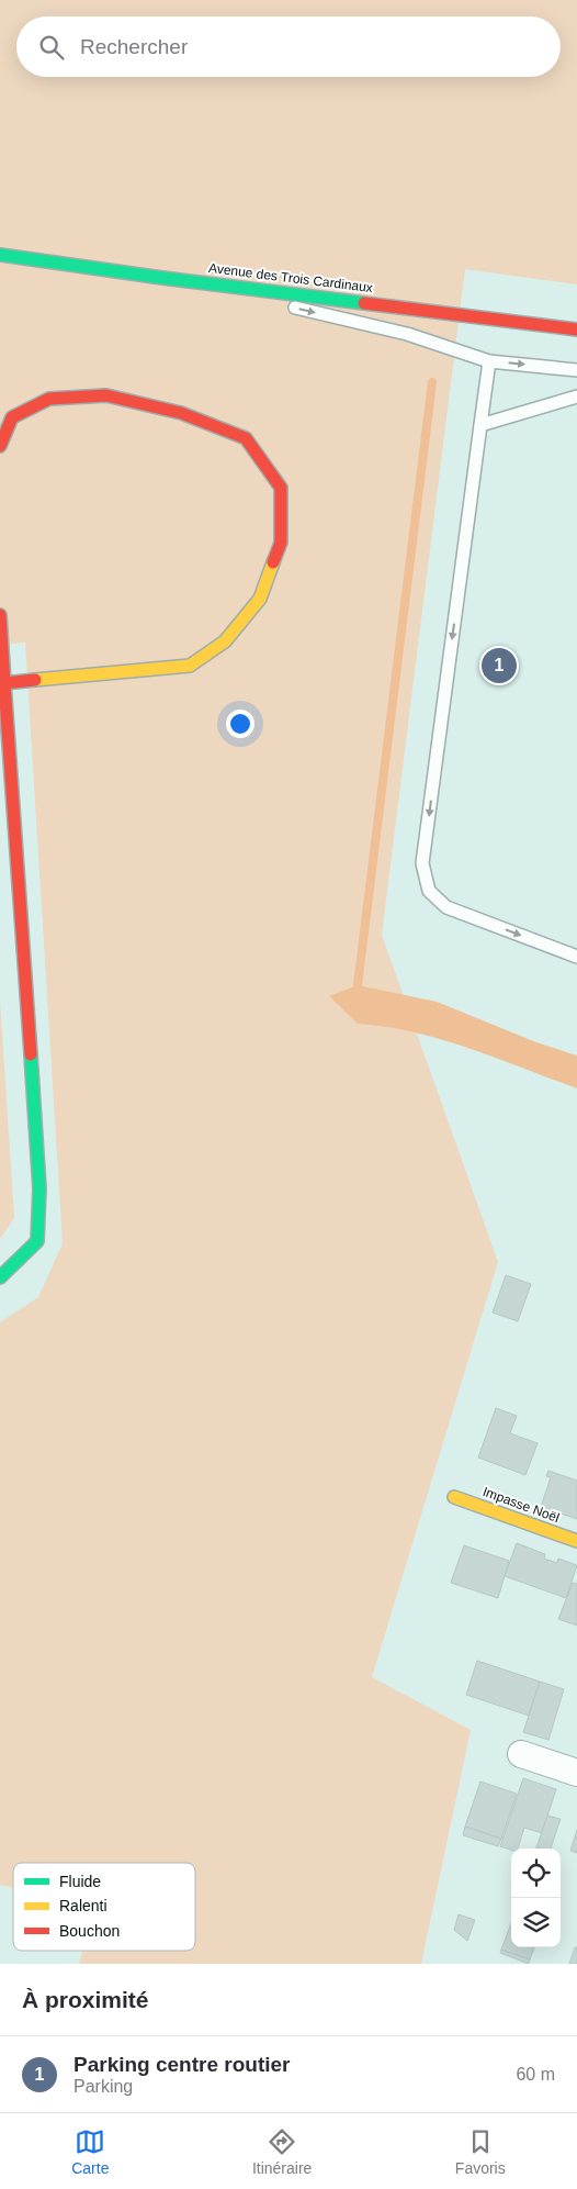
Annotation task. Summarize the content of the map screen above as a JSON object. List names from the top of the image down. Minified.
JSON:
{"streets":{"street":["Avenue des Trois Cardinaux","Impasse Noël"]},"legend":["Fluide","Ralenti","Bouchon"],"page":{"search":"Rechercher","pins":"1","heading":"À proximité","list":[{"mark":"1","name":"Parking centre routier","note":"Parking","value":"60 m"}],"nav":["Carte","Itinéraire","Favoris"]}}
